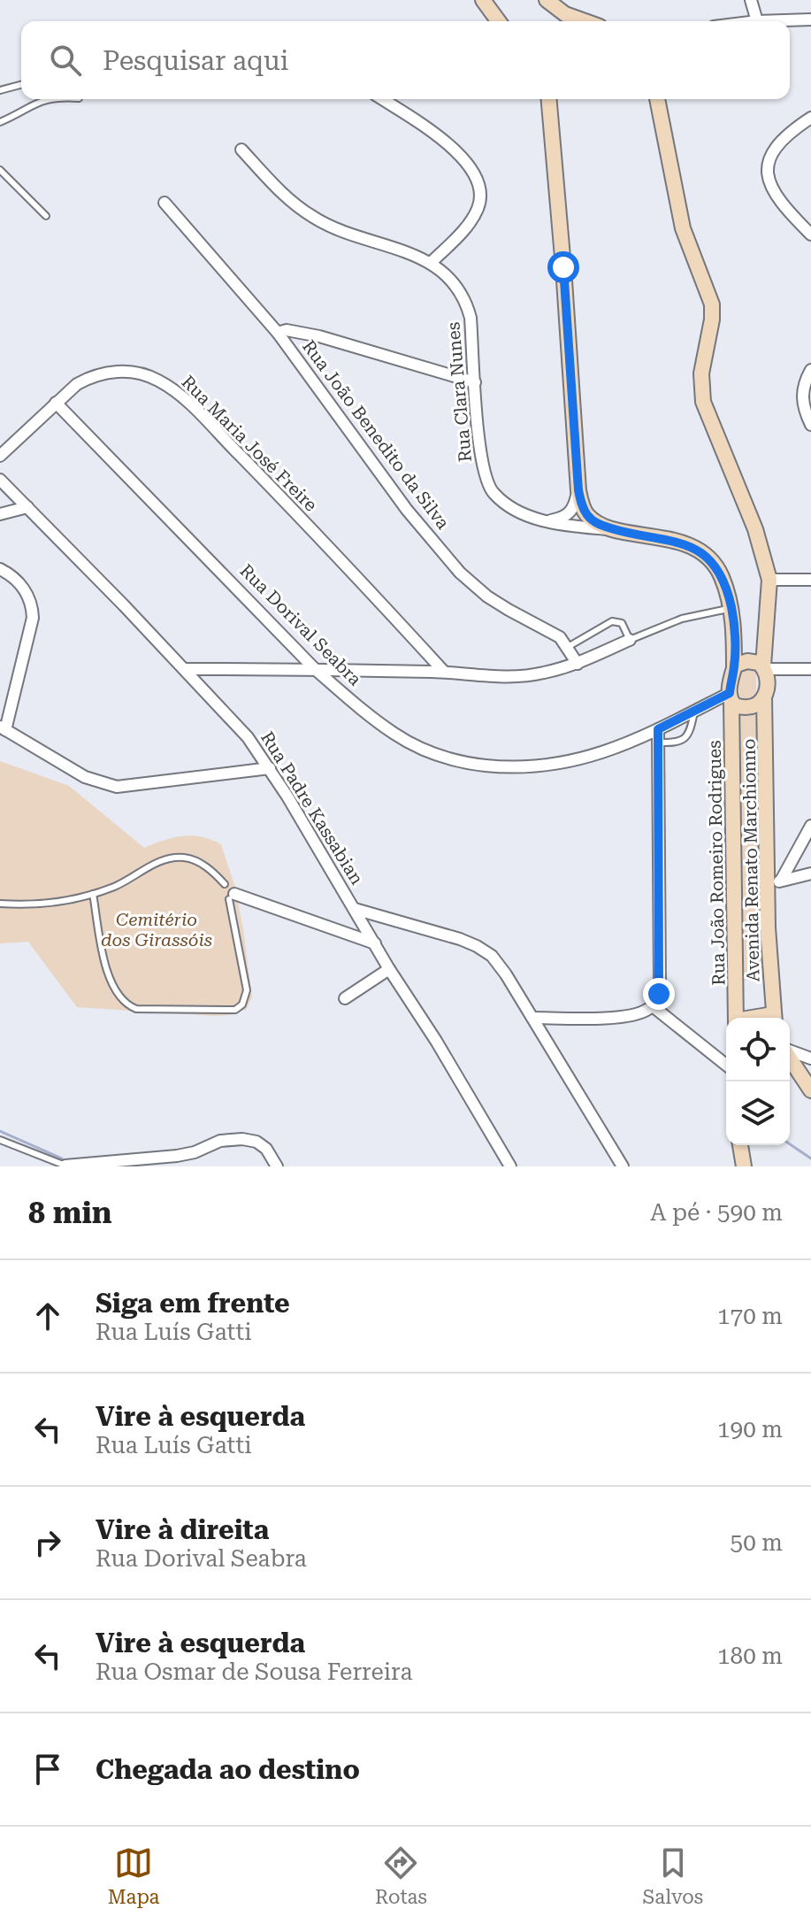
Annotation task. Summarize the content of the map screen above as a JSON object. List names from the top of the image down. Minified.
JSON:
{"streets":{"street":["Rua Clara Nunes","Rua João Benedito da Silva","Rua Maria José Freire","Rua Dorival Seabra","Rua Padre Kassabian","Avenida Renato Marchionno","Rua João Romeiro Rodrigues"]},"crossings":[["Rua Maria José Freire","Rua Dorival Seabra"],["Rua Dorival Seabra","Avenida Renato Marchionno"],["Rua Dorival Seabra","Rua João Romeiro Rodrigues"],["Avenida Renato Marchionno","Rua João Romeiro Rodrigues"]],"parks":["Cemitério dos Girassóis"],"page":{"search":"Pesquisar aqui","heading":["8 min","A pé · 590 m"],"list":[["Siga em frente","Rua Luís Gatti","170 m"],["Vire à esquerda","Rua Luís Gatti","190 m"],["Vire à direita","Rua Dorival Seabra","50 m"],["Vire à esquerda","Rua Osmar de Sousa Ferreira","180 m"],"Chegada ao destino"],"nav":["Mapa","Rotas","Salvos"]}}
